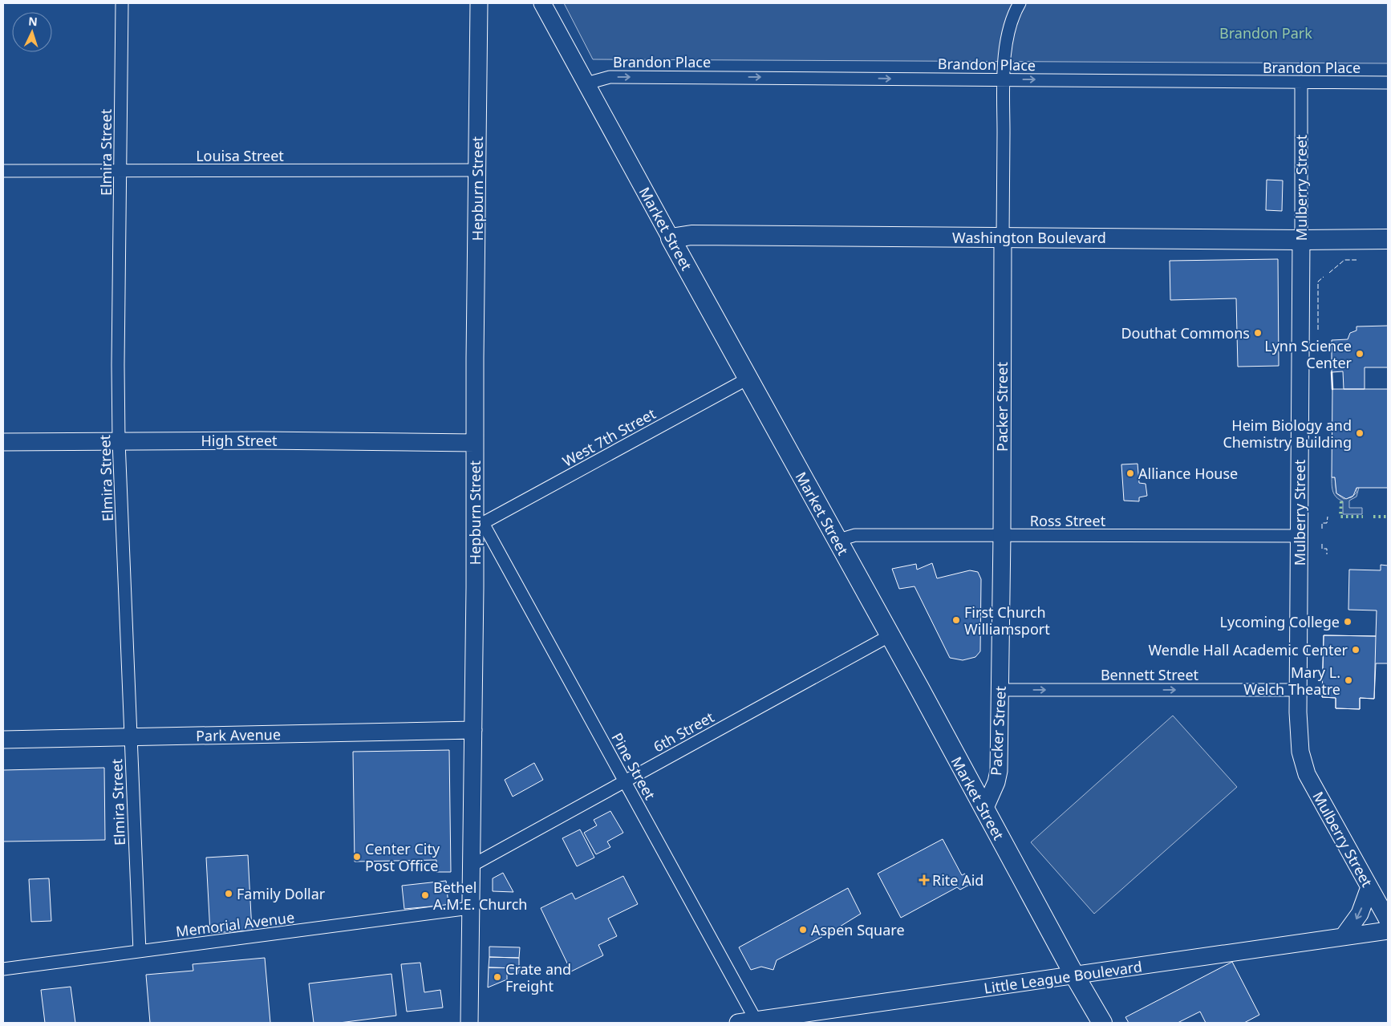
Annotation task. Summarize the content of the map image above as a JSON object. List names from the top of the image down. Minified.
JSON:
{"streets":{"main road":["Market Street","Washington Boulevard"],"street":["Brandon Place","Elmira Street","Louisa Street","Mulberry Street","Hepburn Street","Packer Street","West 7th Street","High Street","Ross Street","Bennett Street","6th Street","Park Avenue","Pine Street","Memorial Avenue","Little League Boulevard"]},"crossings":[["Brandon Place","Mulberry Street"],["Brandon Place","Market Street"],["Brandon Place","Packer Street"],["Elmira Street","Louisa Street"],["Elmira Street","High Street"],["Elmira Street","Park Avenue"],["Elmira Street","Memorial Avenue"],["Louisa Street","Hepburn Street"],["Mulberry Street","Washington Boulevard"],["Mulberry Street","Ross Street"],["Mulberry Street","Bennett Street"],["Hepburn Street","West 7th Street"],["Hepburn Street","High Street"],["Hepburn Street","6th Street"],["Hepburn Street","Park Avenue"],["Hepburn Street","Pine Street"],["Hepburn Street","Memorial Avenue"],["Market Street","Washington Boulevard"],["Market Street","Packer Street"],["Market Street","West 7th Street"],["Market Street","Ross Street"],["Market Street","6th Street"],["Market Street","Little League Boulevard"],["Washington Boulevard","Packer Street"],["Packer Street","Ross Street"],["Packer Street","Bennett Street"],["West 7th Street","Pine Street"],["6th Street","Pine Street"],["Pine Street","Little League Boulevard"]],"one_way":["Brandon Place","Bennett Street"],"parks":["Brandon Park"],"places":{"other":["Douthat Commons","Lynn Science Center","Heim Biology and Chemistry Building","Alliance House","First Church Williamsport","Lycoming College","Wendle Hall Academic Center","Mary L. Welch Theatre","Center City Post Office","Family Dollar","Bethel A.M.E. Church","Aspen Square","Crate and Freight"],"health":["Rite Aid"]},"north":"top"}
